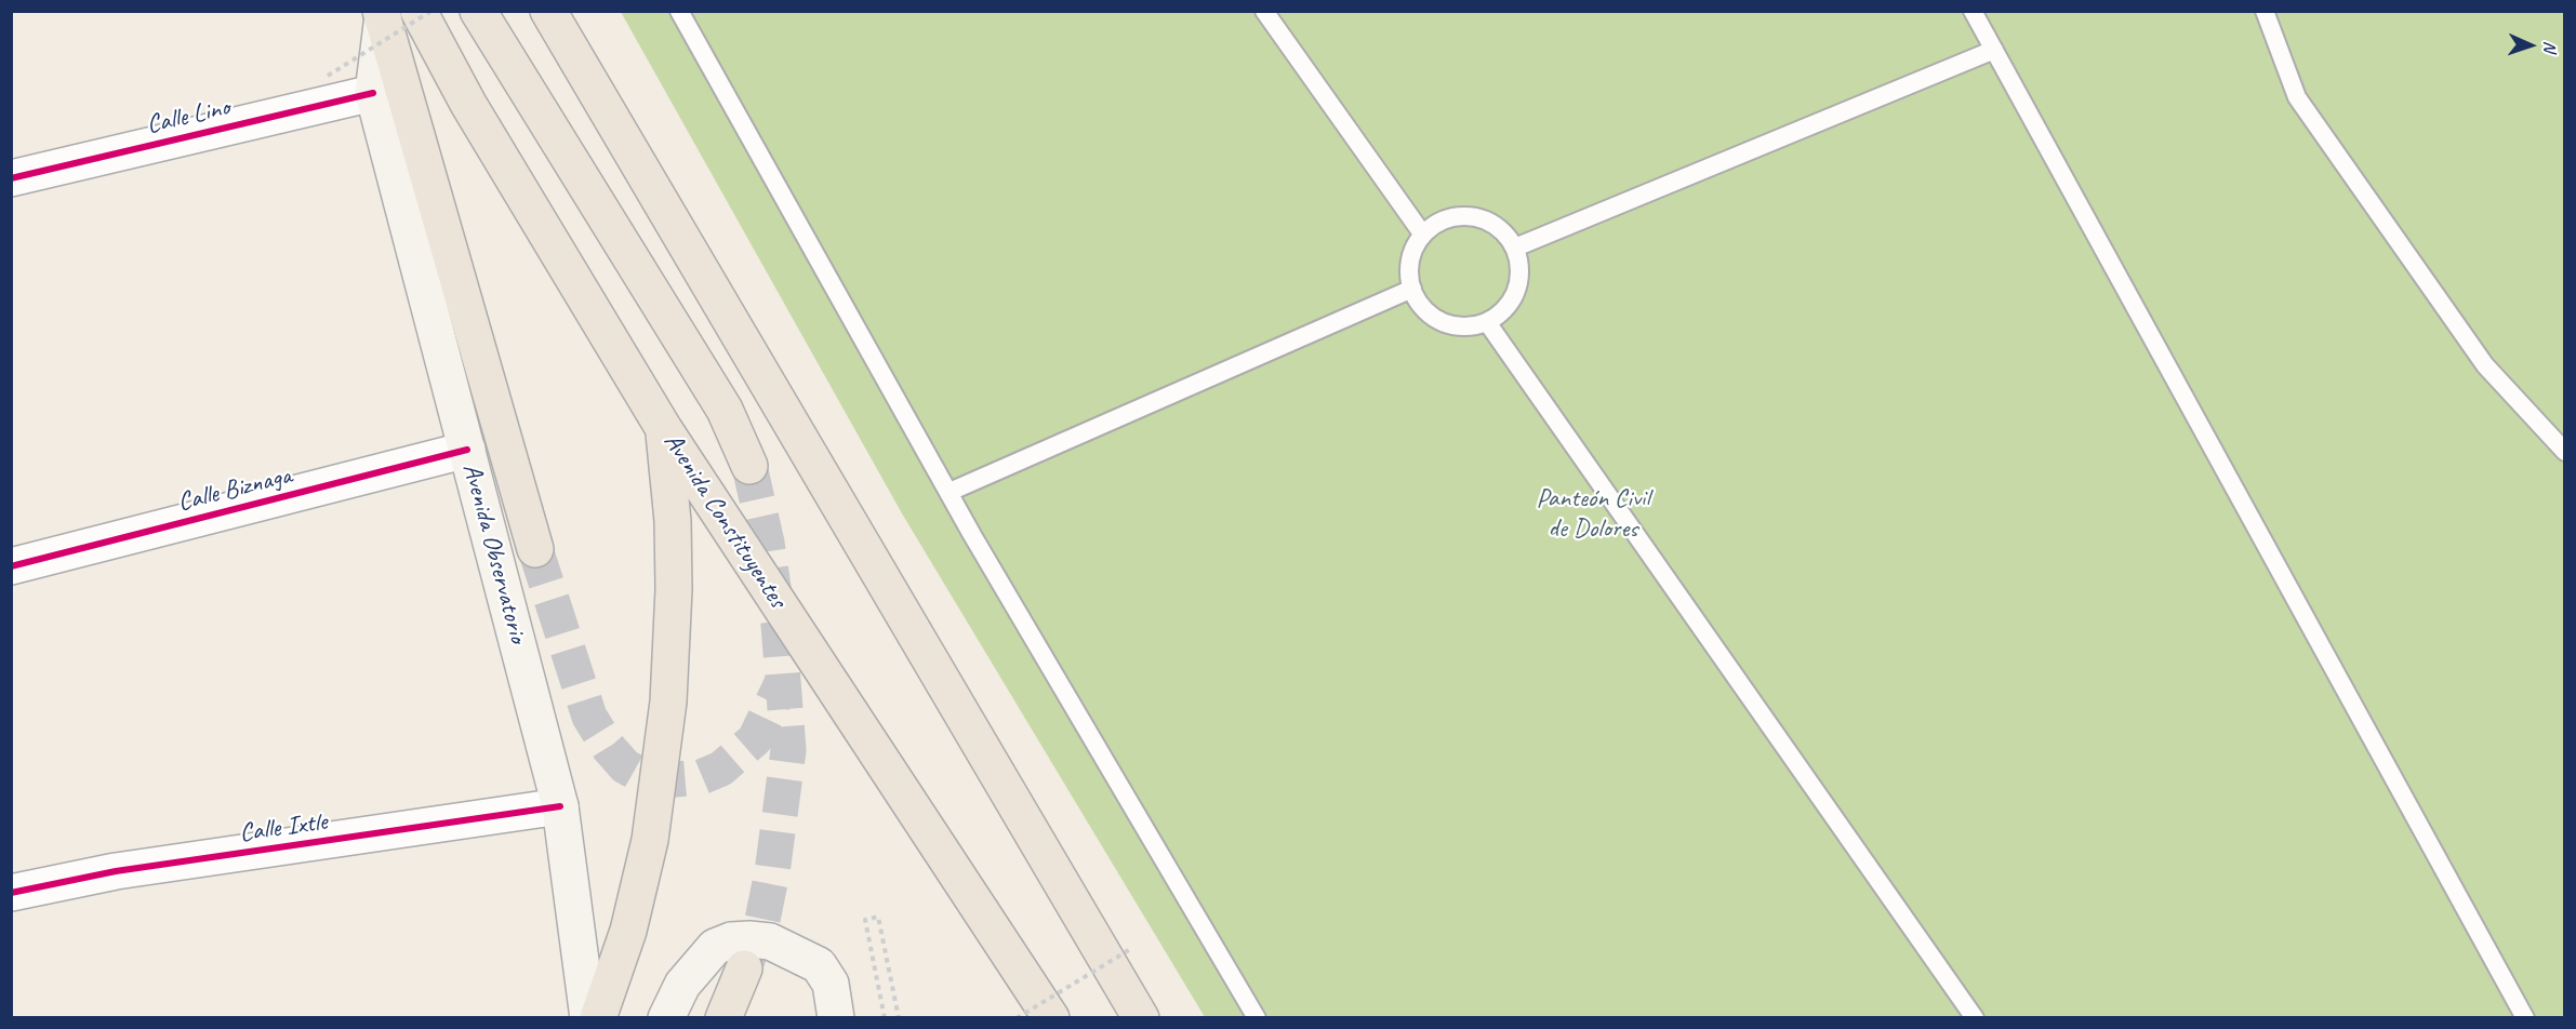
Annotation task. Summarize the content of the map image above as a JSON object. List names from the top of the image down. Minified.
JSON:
{"streets":{"highway":["Avenida Constituyentes"],"main road":["Avenida Observatorio"],"street":["Calle Lino","Calle Biznaga","Calle Ixtle"]},"crossings":[["Calle Lino","Avenida Observatorio"],["Calle Biznaga","Avenida Observatorio"],["Avenida Observatorio","Calle Ixtle"]],"parks":["Panteón Civil de Dolores"],"north":"right"}
